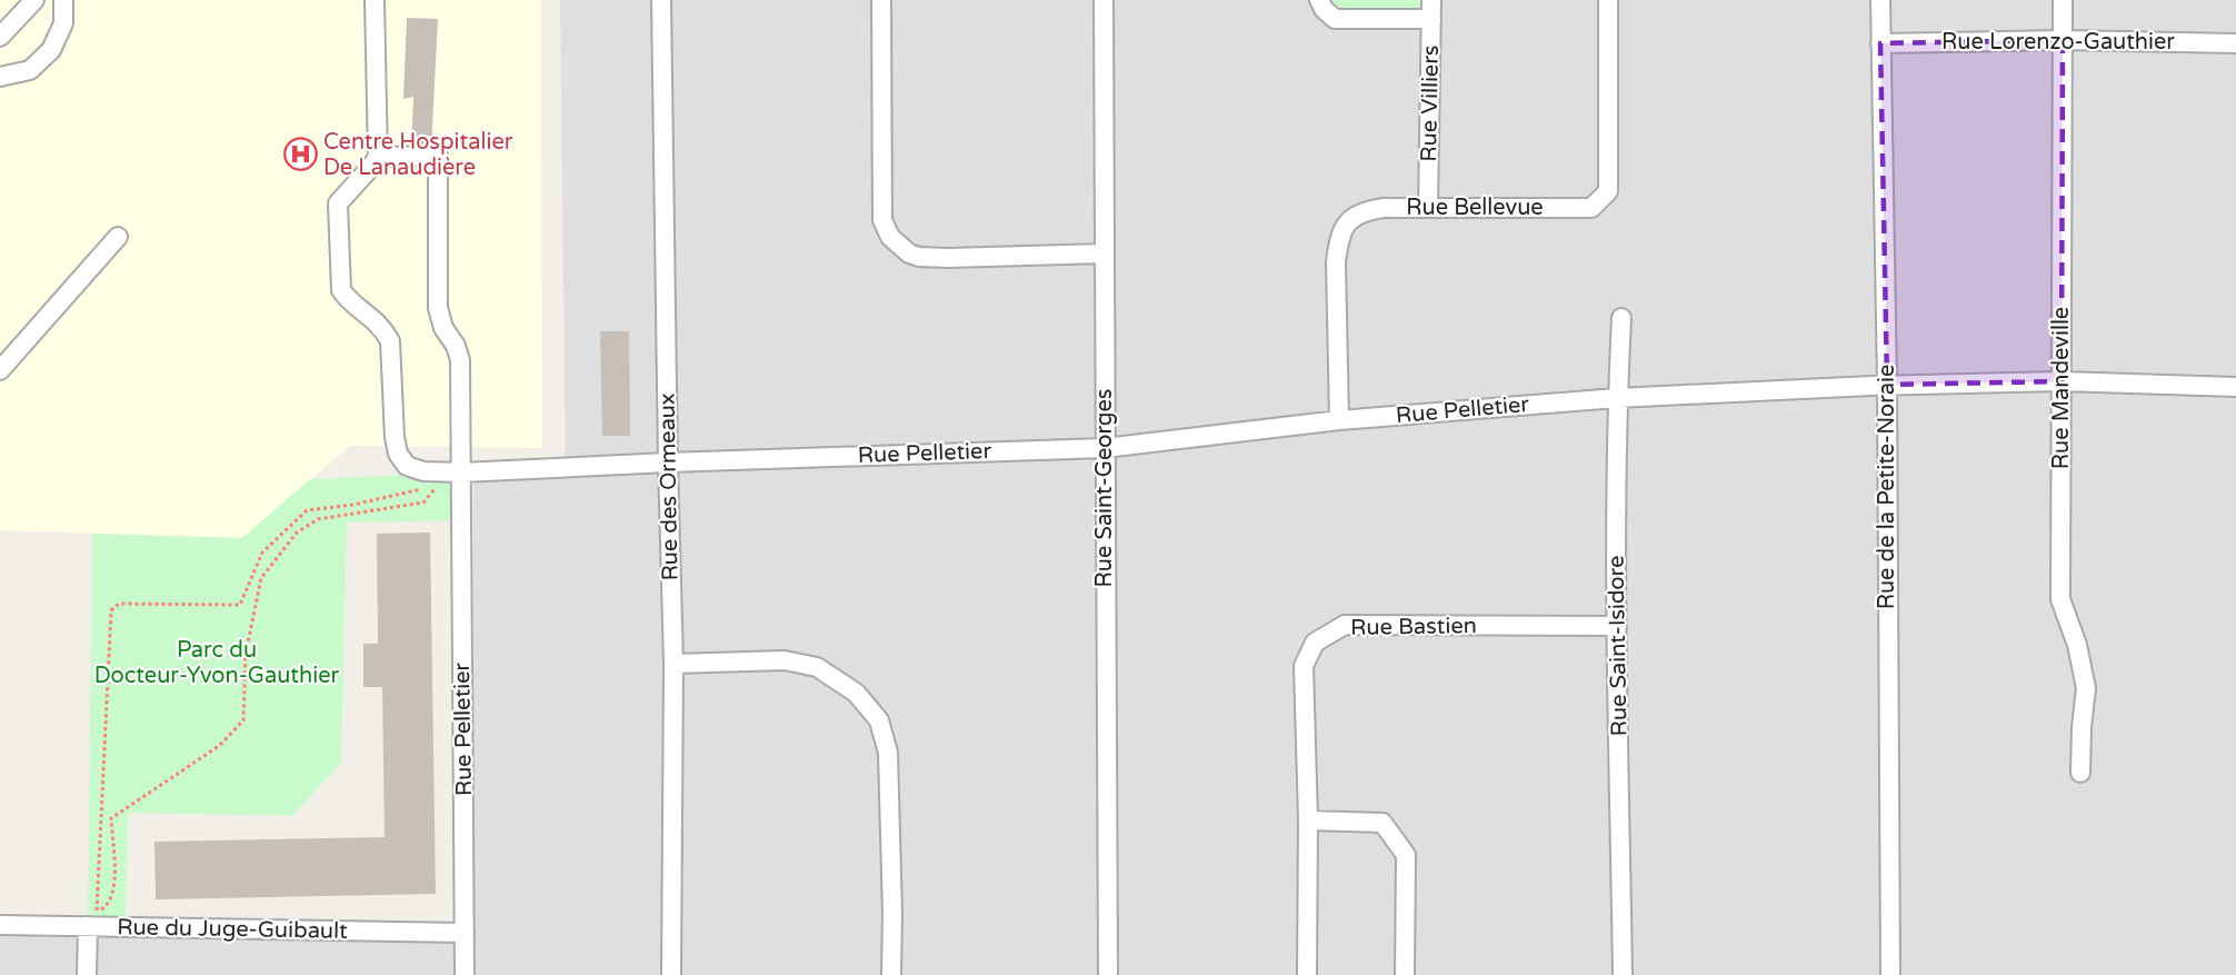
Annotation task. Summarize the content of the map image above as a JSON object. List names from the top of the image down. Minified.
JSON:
{"streets":{"street":["Rue Lorenzo-Gauthier","Rue Villiers","Rue Bellevue","Rue Mandeville","Rue Pelletier","Rue des Ormeaux","Rue de la Petite-Noraie","Rue Saint-Georges","Rue Bastien","Rue Saint-Isidore","Rue du Juge-Guibault"]},"crossings":[["Rue Lorenzo-Gauthier","Rue Mandeville"],["Rue Lorenzo-Gauthier","Rue de la Petite-Noraie"],["Rue Villiers","Rue Bellevue"],["Rue Bellevue","Rue Pelletier"],["Rue Mandeville","Rue Pelletier"],["Rue Pelletier","Rue des Ormeaux"],["Rue Pelletier","Rue de la Petite-Noraie"],["Rue Pelletier","Rue Saint-Georges"],["Rue Pelletier","Rue Saint-Isidore"],["Rue Pelletier","Rue du Juge-Guibault"],["Rue Bastien","Rue Saint-Isidore"]],"parks":["Parc du Docteur-Yvon-Gauthier"],"places":{"hospital":["Centre Hospitalier De Lanaudière"]}}
